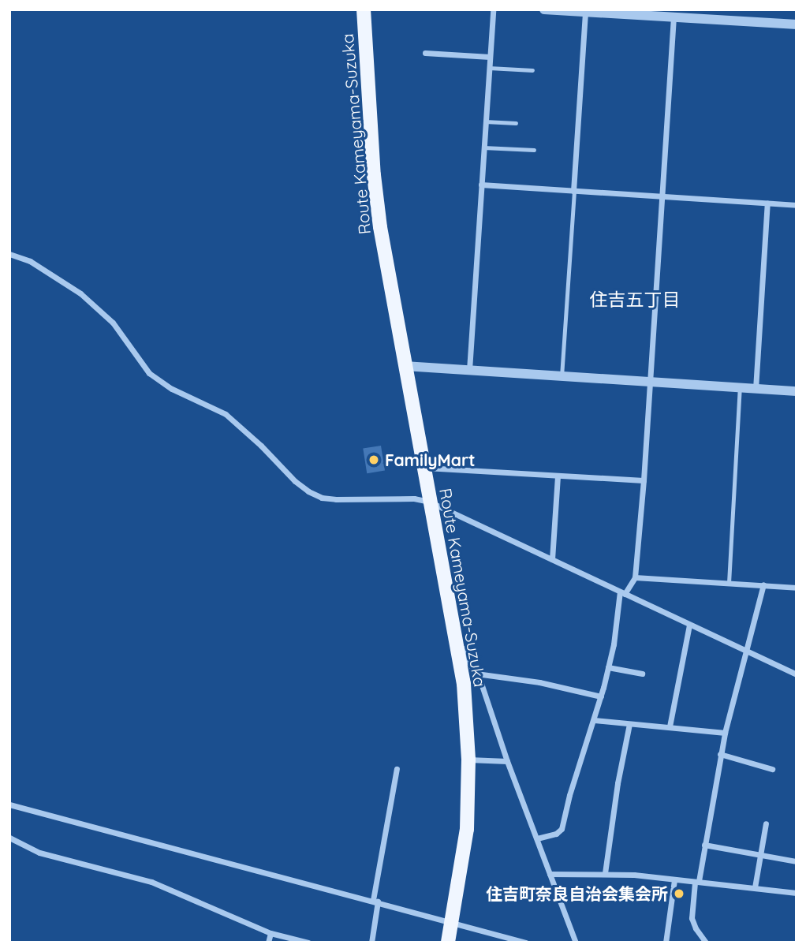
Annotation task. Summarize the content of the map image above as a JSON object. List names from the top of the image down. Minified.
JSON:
{"streets":{"main road":["Route Kameyama-Suzuka"]},"districts":["住吉五丁目"],"places":["FamilyMart","住吉町奈良自治会集会所"]}
